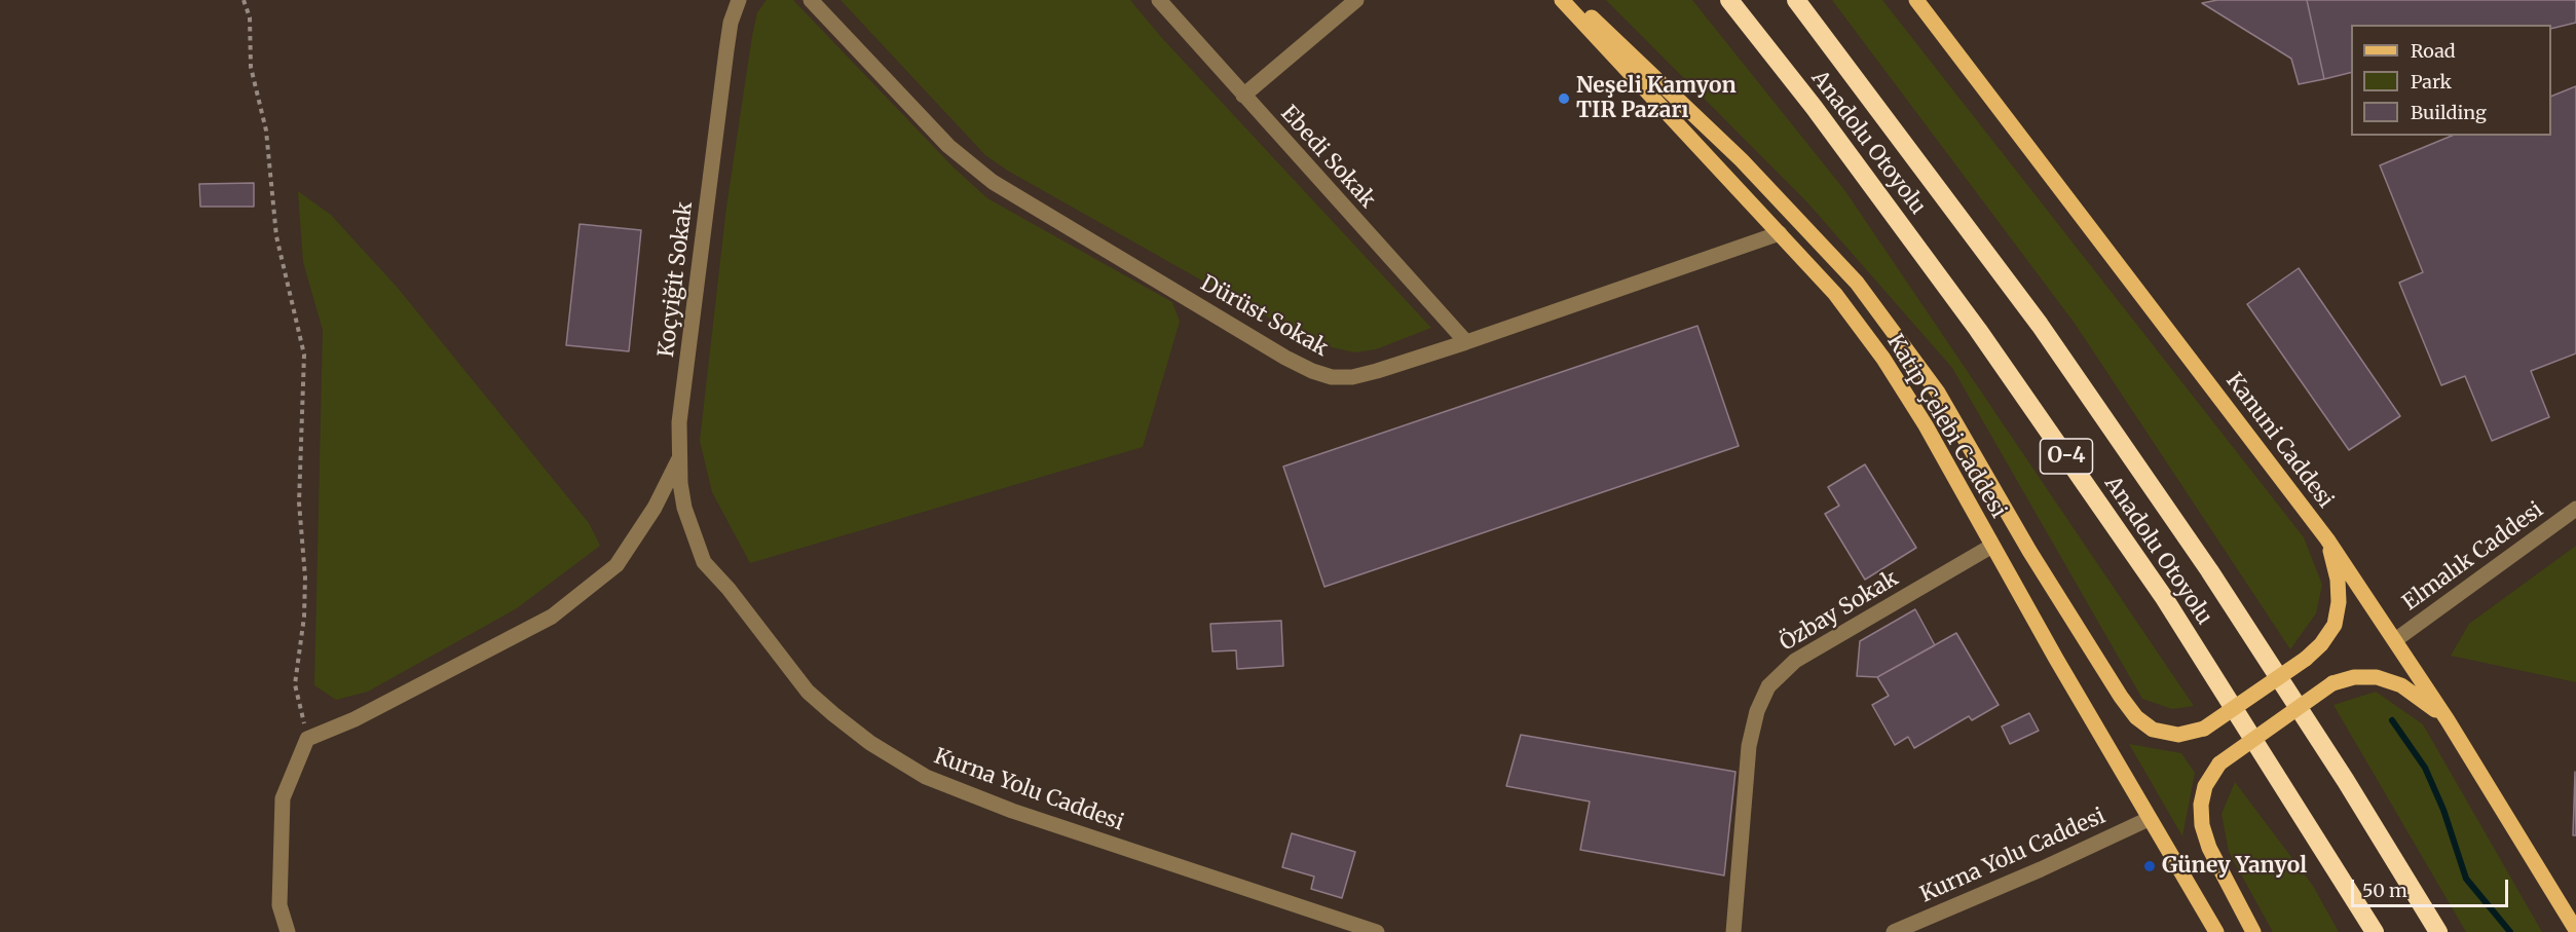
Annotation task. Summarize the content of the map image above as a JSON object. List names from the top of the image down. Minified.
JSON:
{"streets":{"highway":["Anadolu Otoyolu","O-4"],"main road":["Katip Çelebi Caddesi","Kanuni Caddesi"],"street":["Ebedi Sokak","Koçyiğit Sokak","Dürüst Sokak","Elmalık Caddesi","Özbay Sokak","Kurna Yolu Caddesi"]},"crossings":[["Ebedi Sokak","Dürüst Sokak"],["Koçyiğit Sokak","Kurna Yolu Caddesi"],["Dürüst Sokak","Katip Çelebi Caddesi"],["Katip Çelebi Caddesi","Özbay Sokak"],["Katip Çelebi Caddesi","Kurna Yolu Caddesi"],["Kanuni Caddesi","Elmalık Caddesi"]],"places":["Neşeli Kamyon TIR Pazarı","Güney Yanyol"],"legend":["Road","Park","Building"],"scale_bar":"50 m"}
